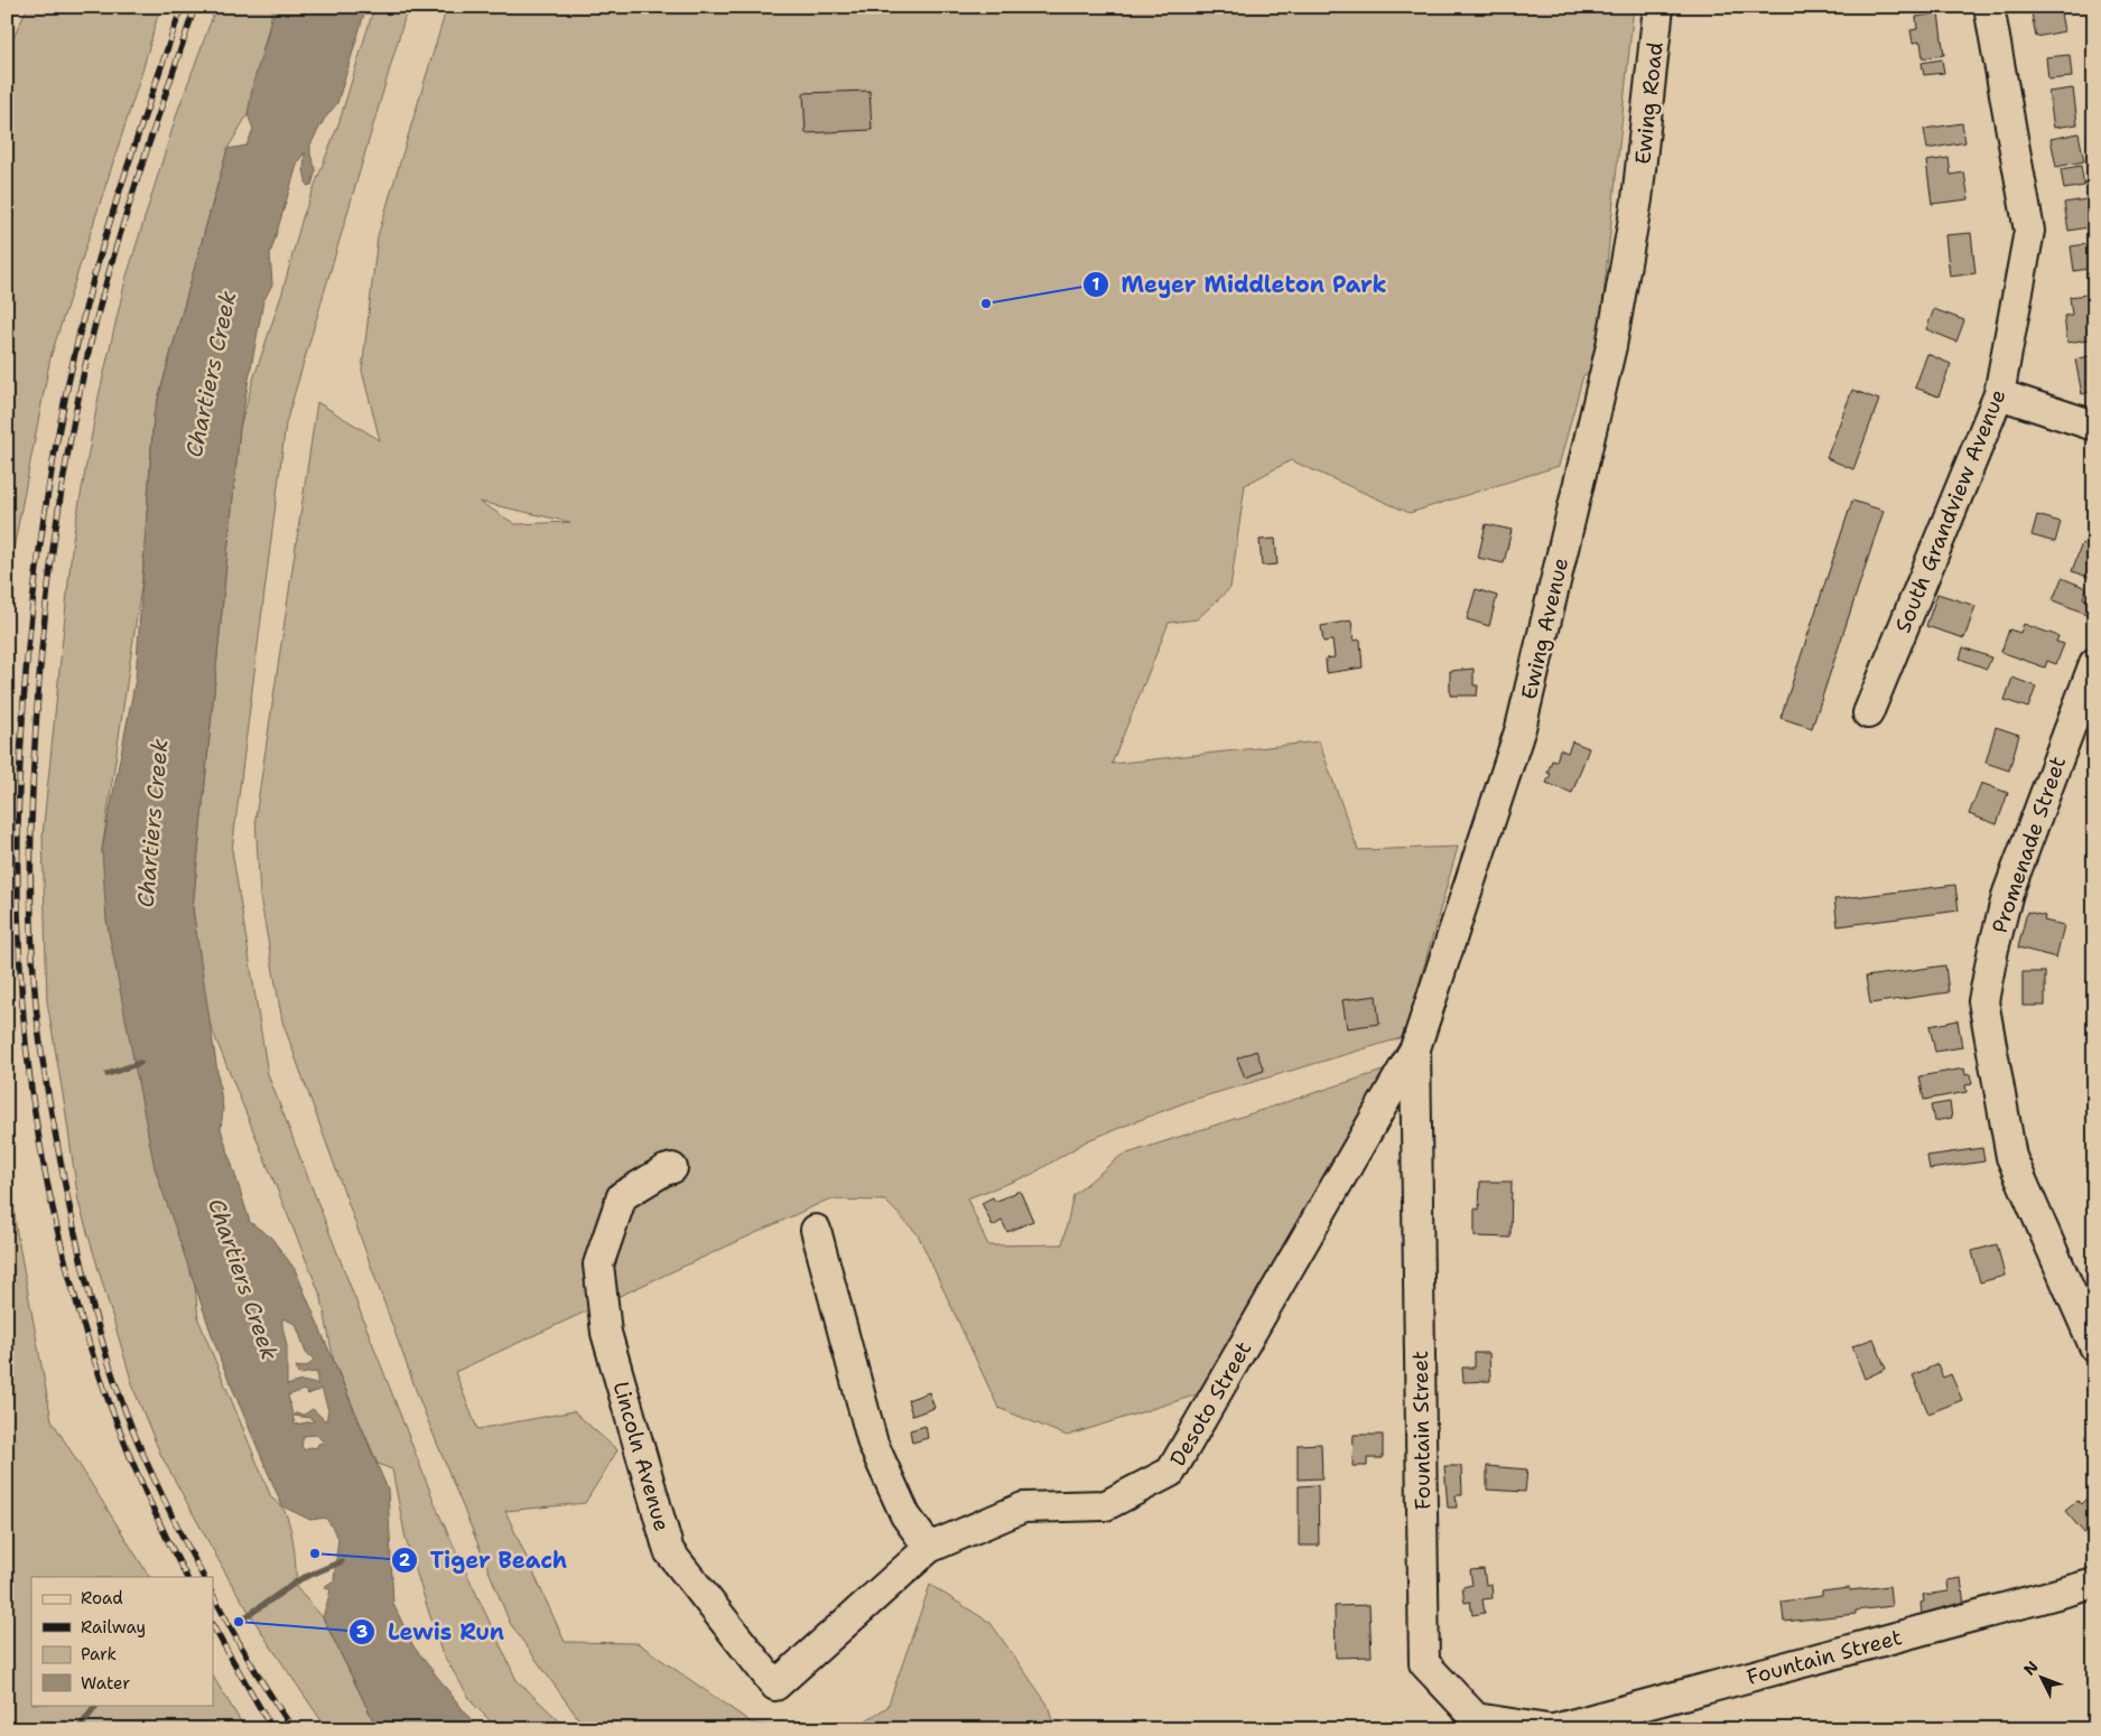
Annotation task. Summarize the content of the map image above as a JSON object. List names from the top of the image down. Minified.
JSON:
{"streets":{"street":["Ewing Road","South Grandview Avenue","Ewing Avenue","Promenade Street","Desoto Street","Fountain Street","Lincoln Avenue"]},"crossings":[["Ewing Road","Ewing Avenue"],["Ewing Avenue","Desoto Street"],["Ewing Avenue","Fountain Street"],["Desoto Street","Fountain Street"],["Desoto Street","Lincoln Avenue"]],"water":["Chartiers Creek"],"places":["Meyer Middleton Park","Tiger Beach","Lewis Run"],"legend":["Road","Railway","Park","Water"],"north":"top left"}
